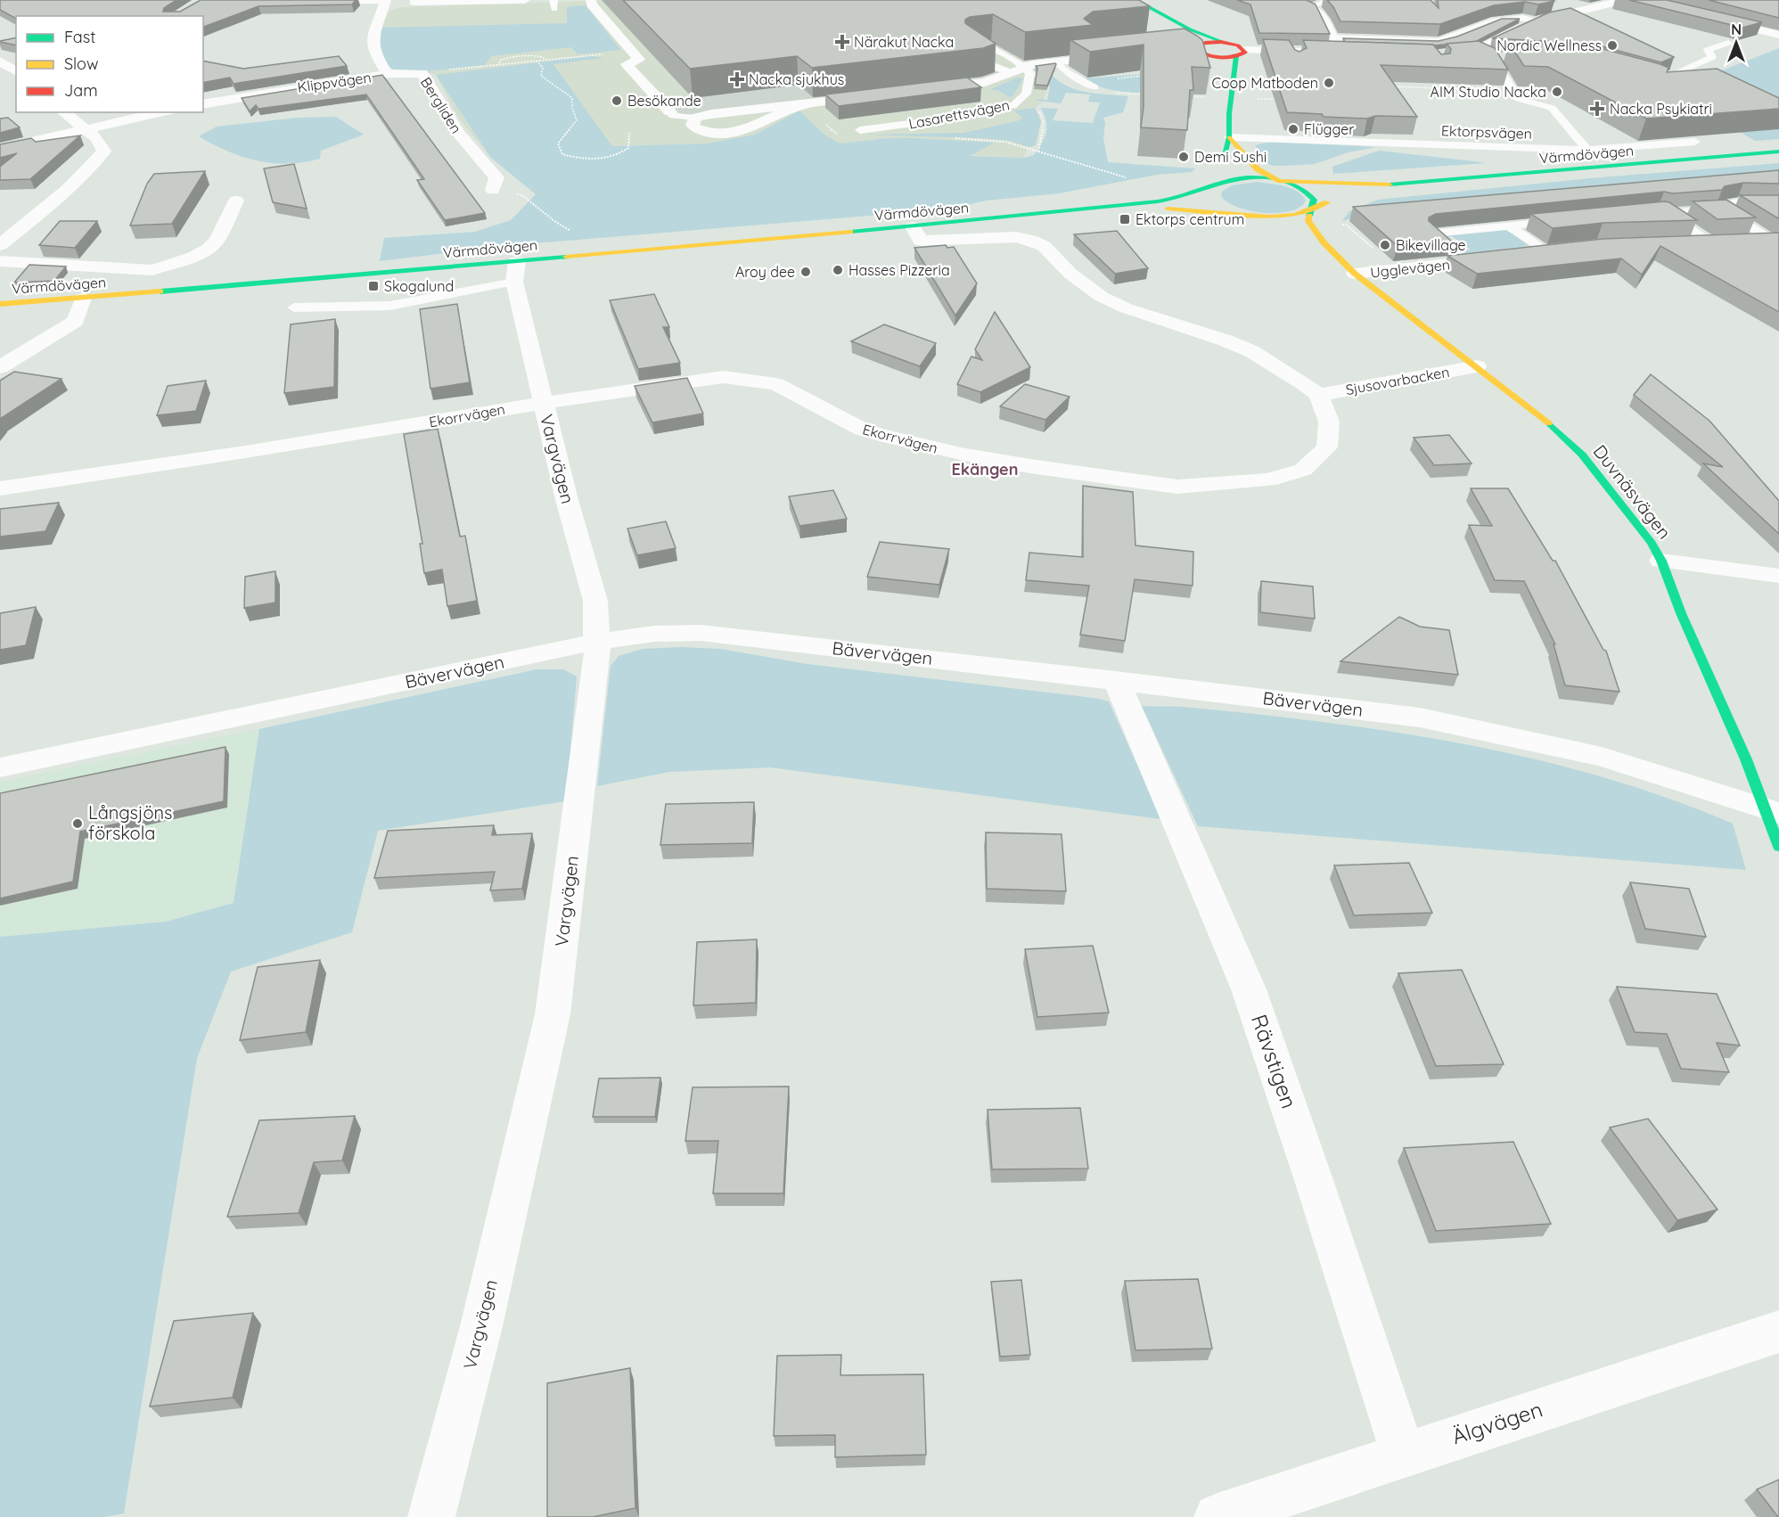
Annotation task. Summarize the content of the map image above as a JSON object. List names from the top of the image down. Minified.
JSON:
{"streets":{"main road":["Värmdövägen","Duvnäsvägen"],"street":["Klippvägen","Bergliden","Lasarettsvägen","Ugglevägen","Sjusovarbacken","Ekorrvägen","Vargvägen","Bävervägen","Rävstigen","Älgvägen"],"lane":["Ektorpsvägen"]},"crossings":[["Klippvägen","Bergliden"],["Värmdövägen","Vargvägen"],["Värmdövägen","Duvnäsvägen"],["Ugglevägen","Duvnäsvägen"],["Sjusovarbacken","Ekorrvägen"],["Sjusovarbacken","Duvnäsvägen"],["Ekorrvägen","Vargvägen"],["Vargvägen","Bävervägen"],["Duvnäsvägen","Bävervägen"],["Bävervägen","Rävstigen"],["Rävstigen","Älgvägen"]],"districts":["Ekängen"],"places":{"health":["Närakut Nacka","Nacka sjukhus","Nacka Psykiatri"],"other":["Nordic Wellness","Coop Matboden","AIM Studio Nacka","Besökande","Flügger","Demi Sushi","Bikevillage","Hasses Pizzeria","Aroy dee","Långsjöns förskola"],"transit":["Ektorps centrum","Skogalund"]},"legend":["Fast","Slow","Jam"],"north":"top"}
